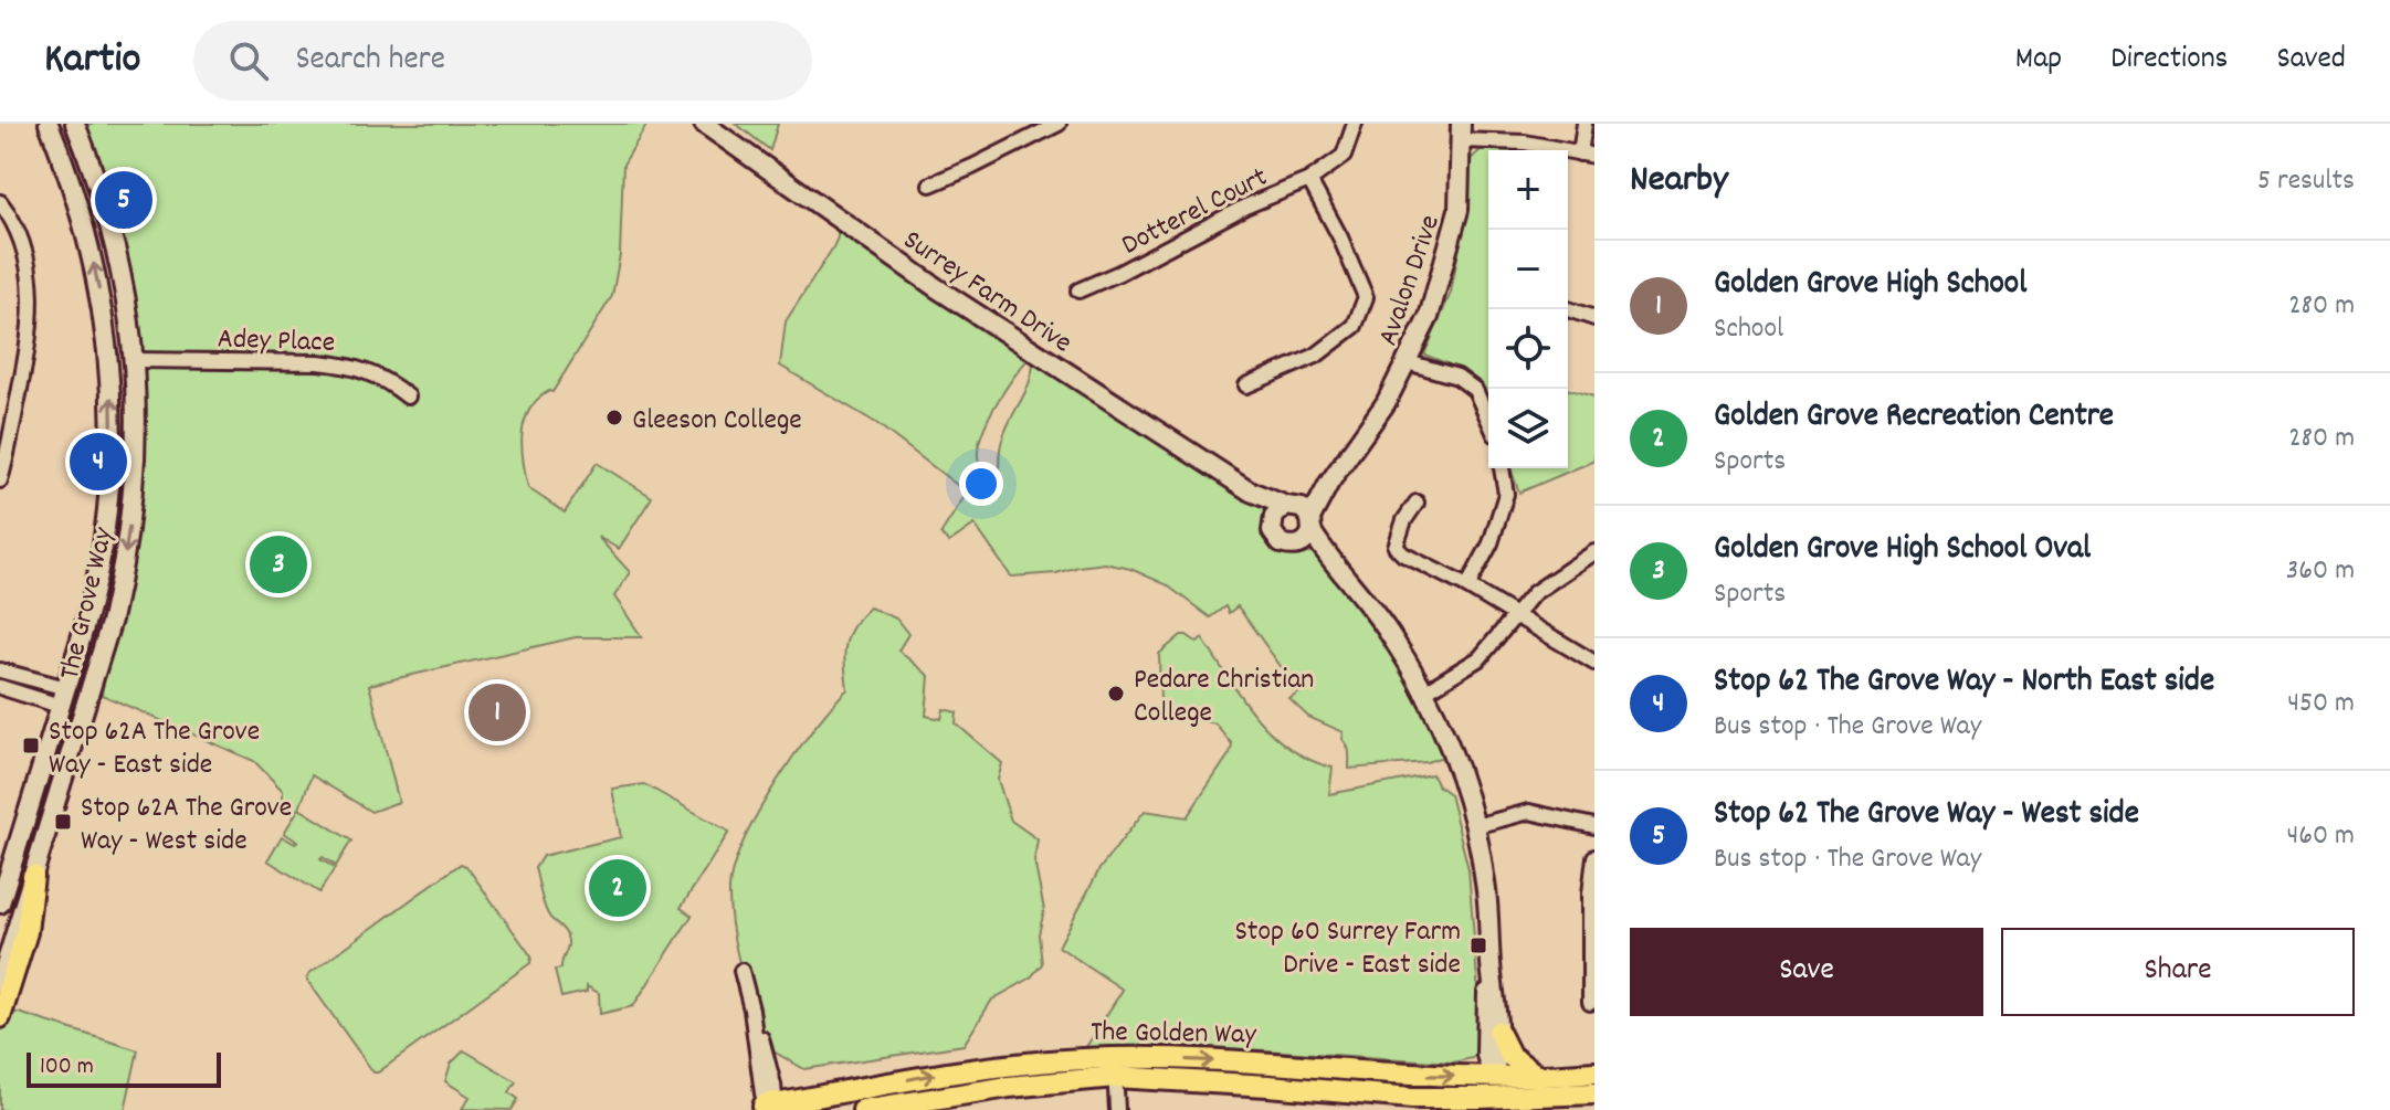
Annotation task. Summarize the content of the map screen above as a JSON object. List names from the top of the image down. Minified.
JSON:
{"streets":{"main road":["The Golden Way"],"street":["Dotterel Court","Avalon Drive","Surrey Farm Drive","Adey Place","The Grove Way"]},"crossings":[["Avalon Drive","Surrey Farm Drive"],["Surrey Farm Drive","The Golden Way"],["Adey Place","The Grove Way"]],"places":{"other":["Gleeson College","Pedare Christian College"],"transit":["Stop 62A The Grove Way - East side","Stop 62A The Grove Way - West side","Stop 60 Surrey Farm Drive - East side"]},"scale_bar":"100 m","page":{"header":"Kartio","search":"Search here","nav":["Map","Directions","Saved"],"heading":["Nearby","5 results"],"map_buttons":["+","−"],"pins":["5","4","3","1","2"],"list":[{"mark":"1","name":"Golden Grove High School","note":"School","value":"280 m"},{"mark":"2","name":"Golden Grove Recreation Centre","note":"Sports","value":"280 m"},{"mark":"3","name":"Golden Grove High School Oval","note":"Sports","value":"360 m"},{"mark":"4","name":"Stop 62 The Grove Way - North East side","note":"Bus stop · The Grove Way","value":"450 m"},{"mark":"5","name":"Stop 62 The Grove Way - West side","note":"Bus stop · The Grove Way","value":"460 m"}],"buttons":["Save","Share"],"scale":"100 m"}}
